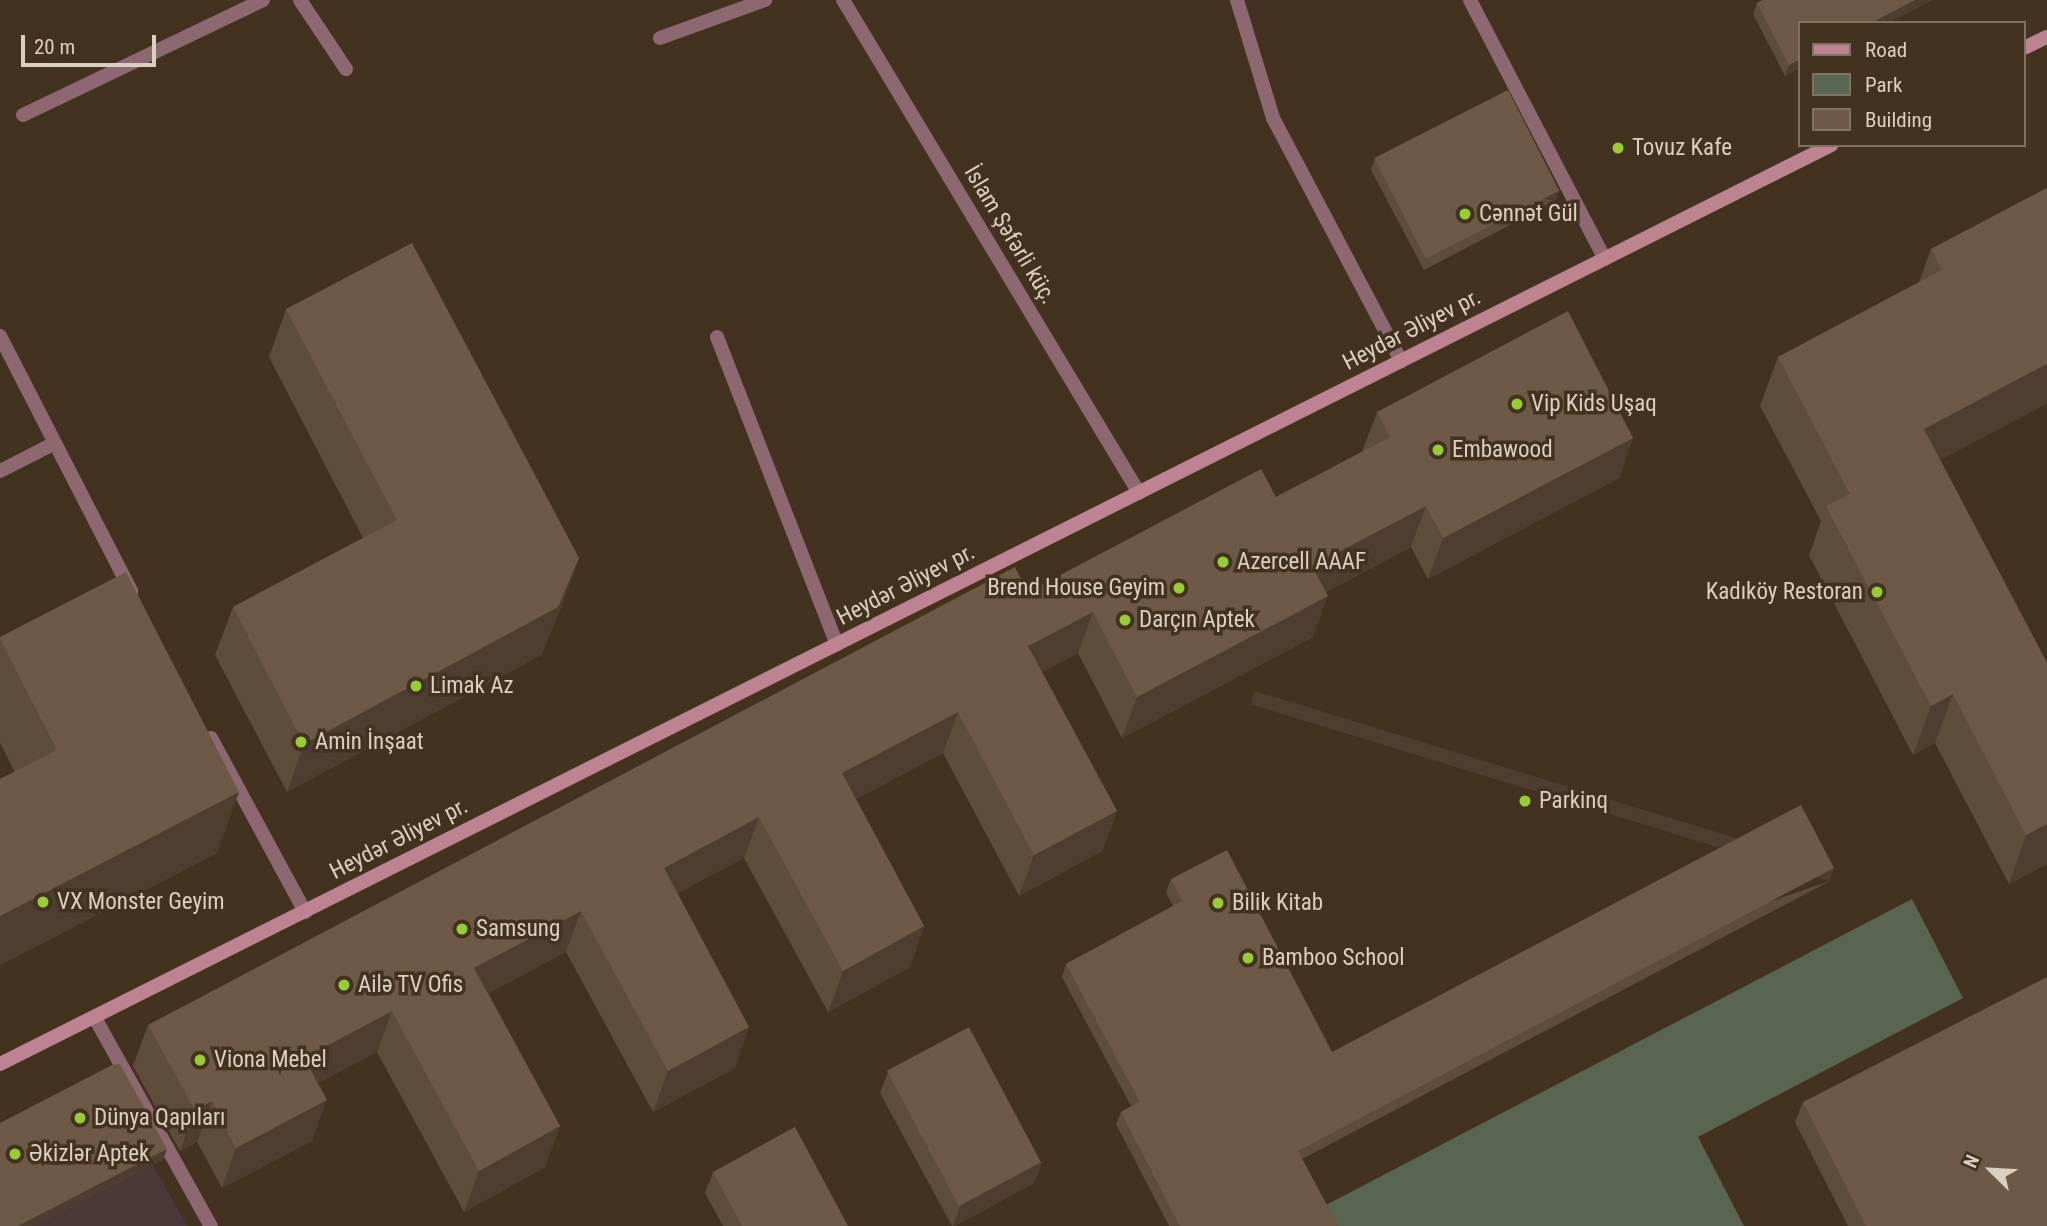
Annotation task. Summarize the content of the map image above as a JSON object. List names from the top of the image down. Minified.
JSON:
{"streets":{"main road":["Heydər Əliyev pr."],"street":["İslam Şəfərli küç."]},"crossings":[["İslam Şəfərli küç.","Heydər Əliyev pr."]],"places":["Tovuz Kafe","Cənnət Gül","Vip Kids Uşaq","Embawood","Azercell AAAF","Brend House Geyim","Kadıköy Restoran","Darçın Aptek","Limak Az","Amin İnşaat","Parkinq","VX Monster Geyim","Bilik Kitab","Samsung","Bamboo School","Ailə TV Ofis","Viona Mebel","Dünya Qapıları","Əkizlər Aptek"],"legend":["Road","Park","Building"],"scale_bar":"20 m","north":"top left"}
